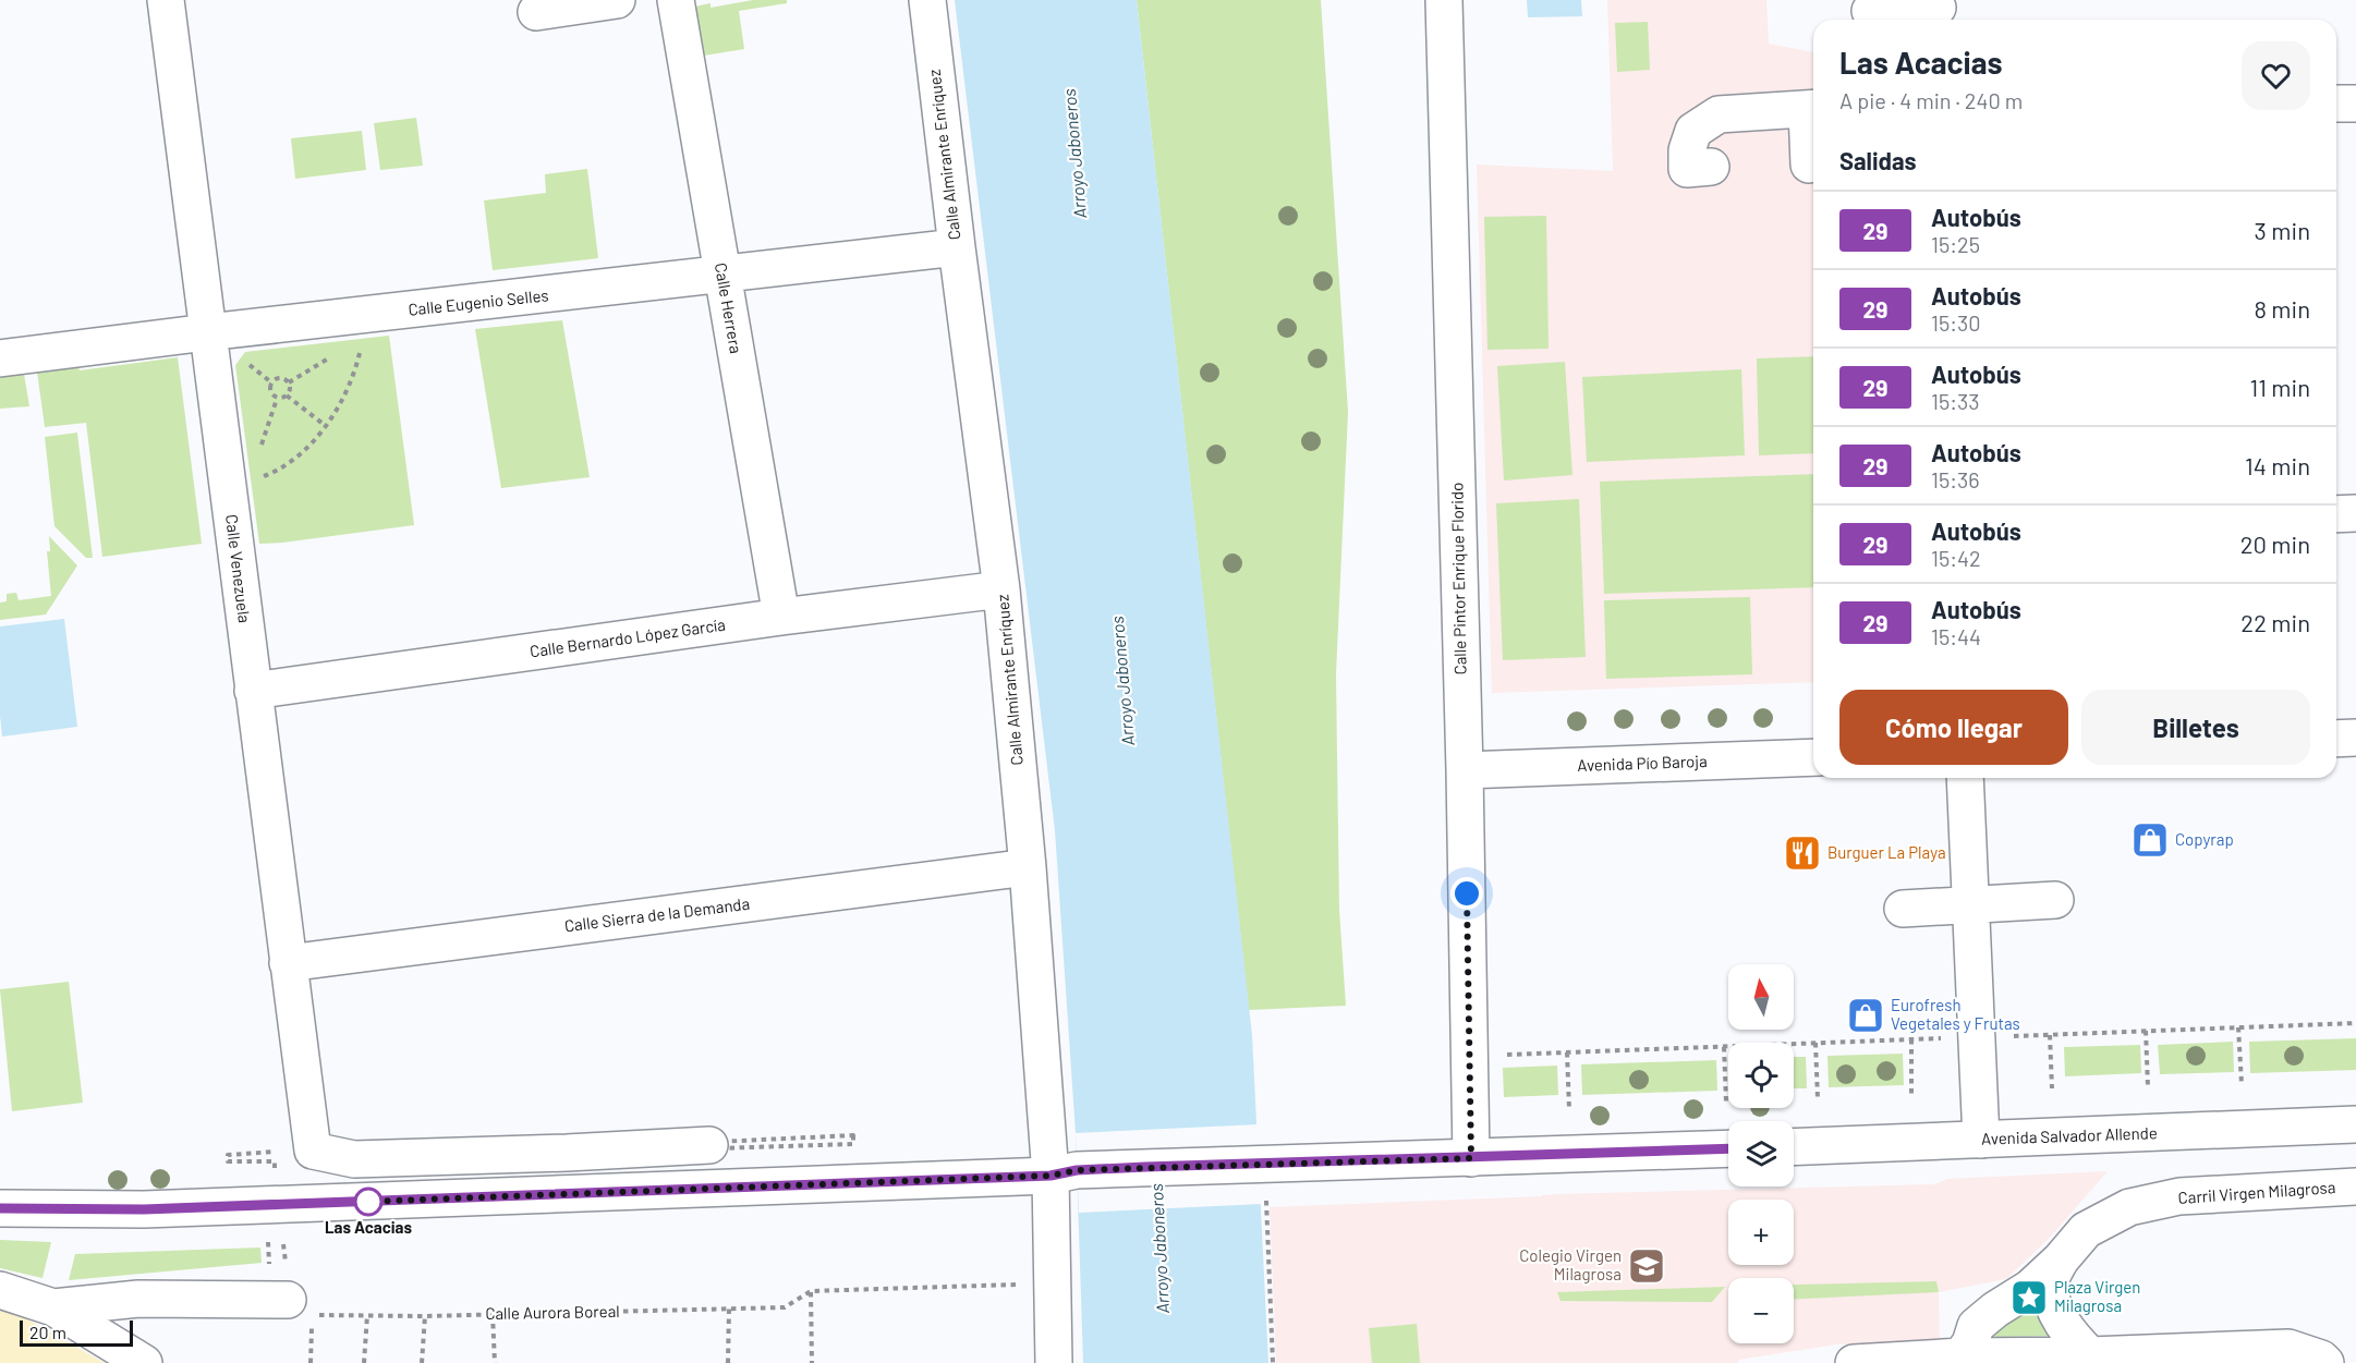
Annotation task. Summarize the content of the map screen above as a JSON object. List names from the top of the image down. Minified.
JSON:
{"streets":{"street":["Calle Almirante Enríquez","Calle Eugenio Selles","Calle Herrera","Calle Venezuela","Calle Pintor Enrique Florido","Calle Bernardo López García","Avenida Pío Baroja","Calle Sierra de la Demanda","Avenida Salvador Allende","Carril Virgen Milagrosa"],"path":["Calle Aurora Boreal"]},"crossings":[["Calle Almirante Enríquez","Calle Eugenio Selles"],["Calle Almirante Enríquez","Calle Bernardo López García"],["Calle Almirante Enríquez","Calle Sierra de la Demanda"],["Calle Almirante Enríquez","Calle Aurora Boreal"],["Calle Eugenio Selles","Calle Herrera"],["Calle Eugenio Selles","Calle Venezuela"],["Calle Herrera","Calle Bernardo López García"],["Calle Venezuela","Calle Bernardo López García"],["Calle Venezuela","Calle Sierra de la Demanda"],["Calle Pintor Enrique Florido","Avenida Pío Baroja"]],"water":["Arroyo Jaboneros"],"places":{"shop":["Copyrap","Eurofresh Vegetales y Frutas"],"restaurant":["Burguer La Playa"],"other":["Las Acacias"],"school or university":["Colegio Virgen Milagrosa"],"place":["Plaza Virgen Milagrosa"]},"lines":["bus line 29"],"scale_bar":"20 m","north":"top","page":{"heading":[["Las Acacias","A pie · 4 min · 240 m"],"Salidas"],"list":[{"mark":"29","name":"Autobús","note":"15:25","value":"3 min"},{"mark":"29","name":"Autobús","note":"15:30","value":"8 min"},{"mark":"29","name":"Autobús","note":"15:33","value":"11 min"},{"mark":"29","name":"Autobús","note":"15:36","value":"14 min"},{"mark":"29","name":"Autobús","note":"15:42","value":"20 min"},{"mark":"29","name":"Autobús","note":"15:44","value":"22 min"}],"buttons":["Cómo llegar","Billetes"],"map_buttons":["+","−"],"scale":"20 m"}}
